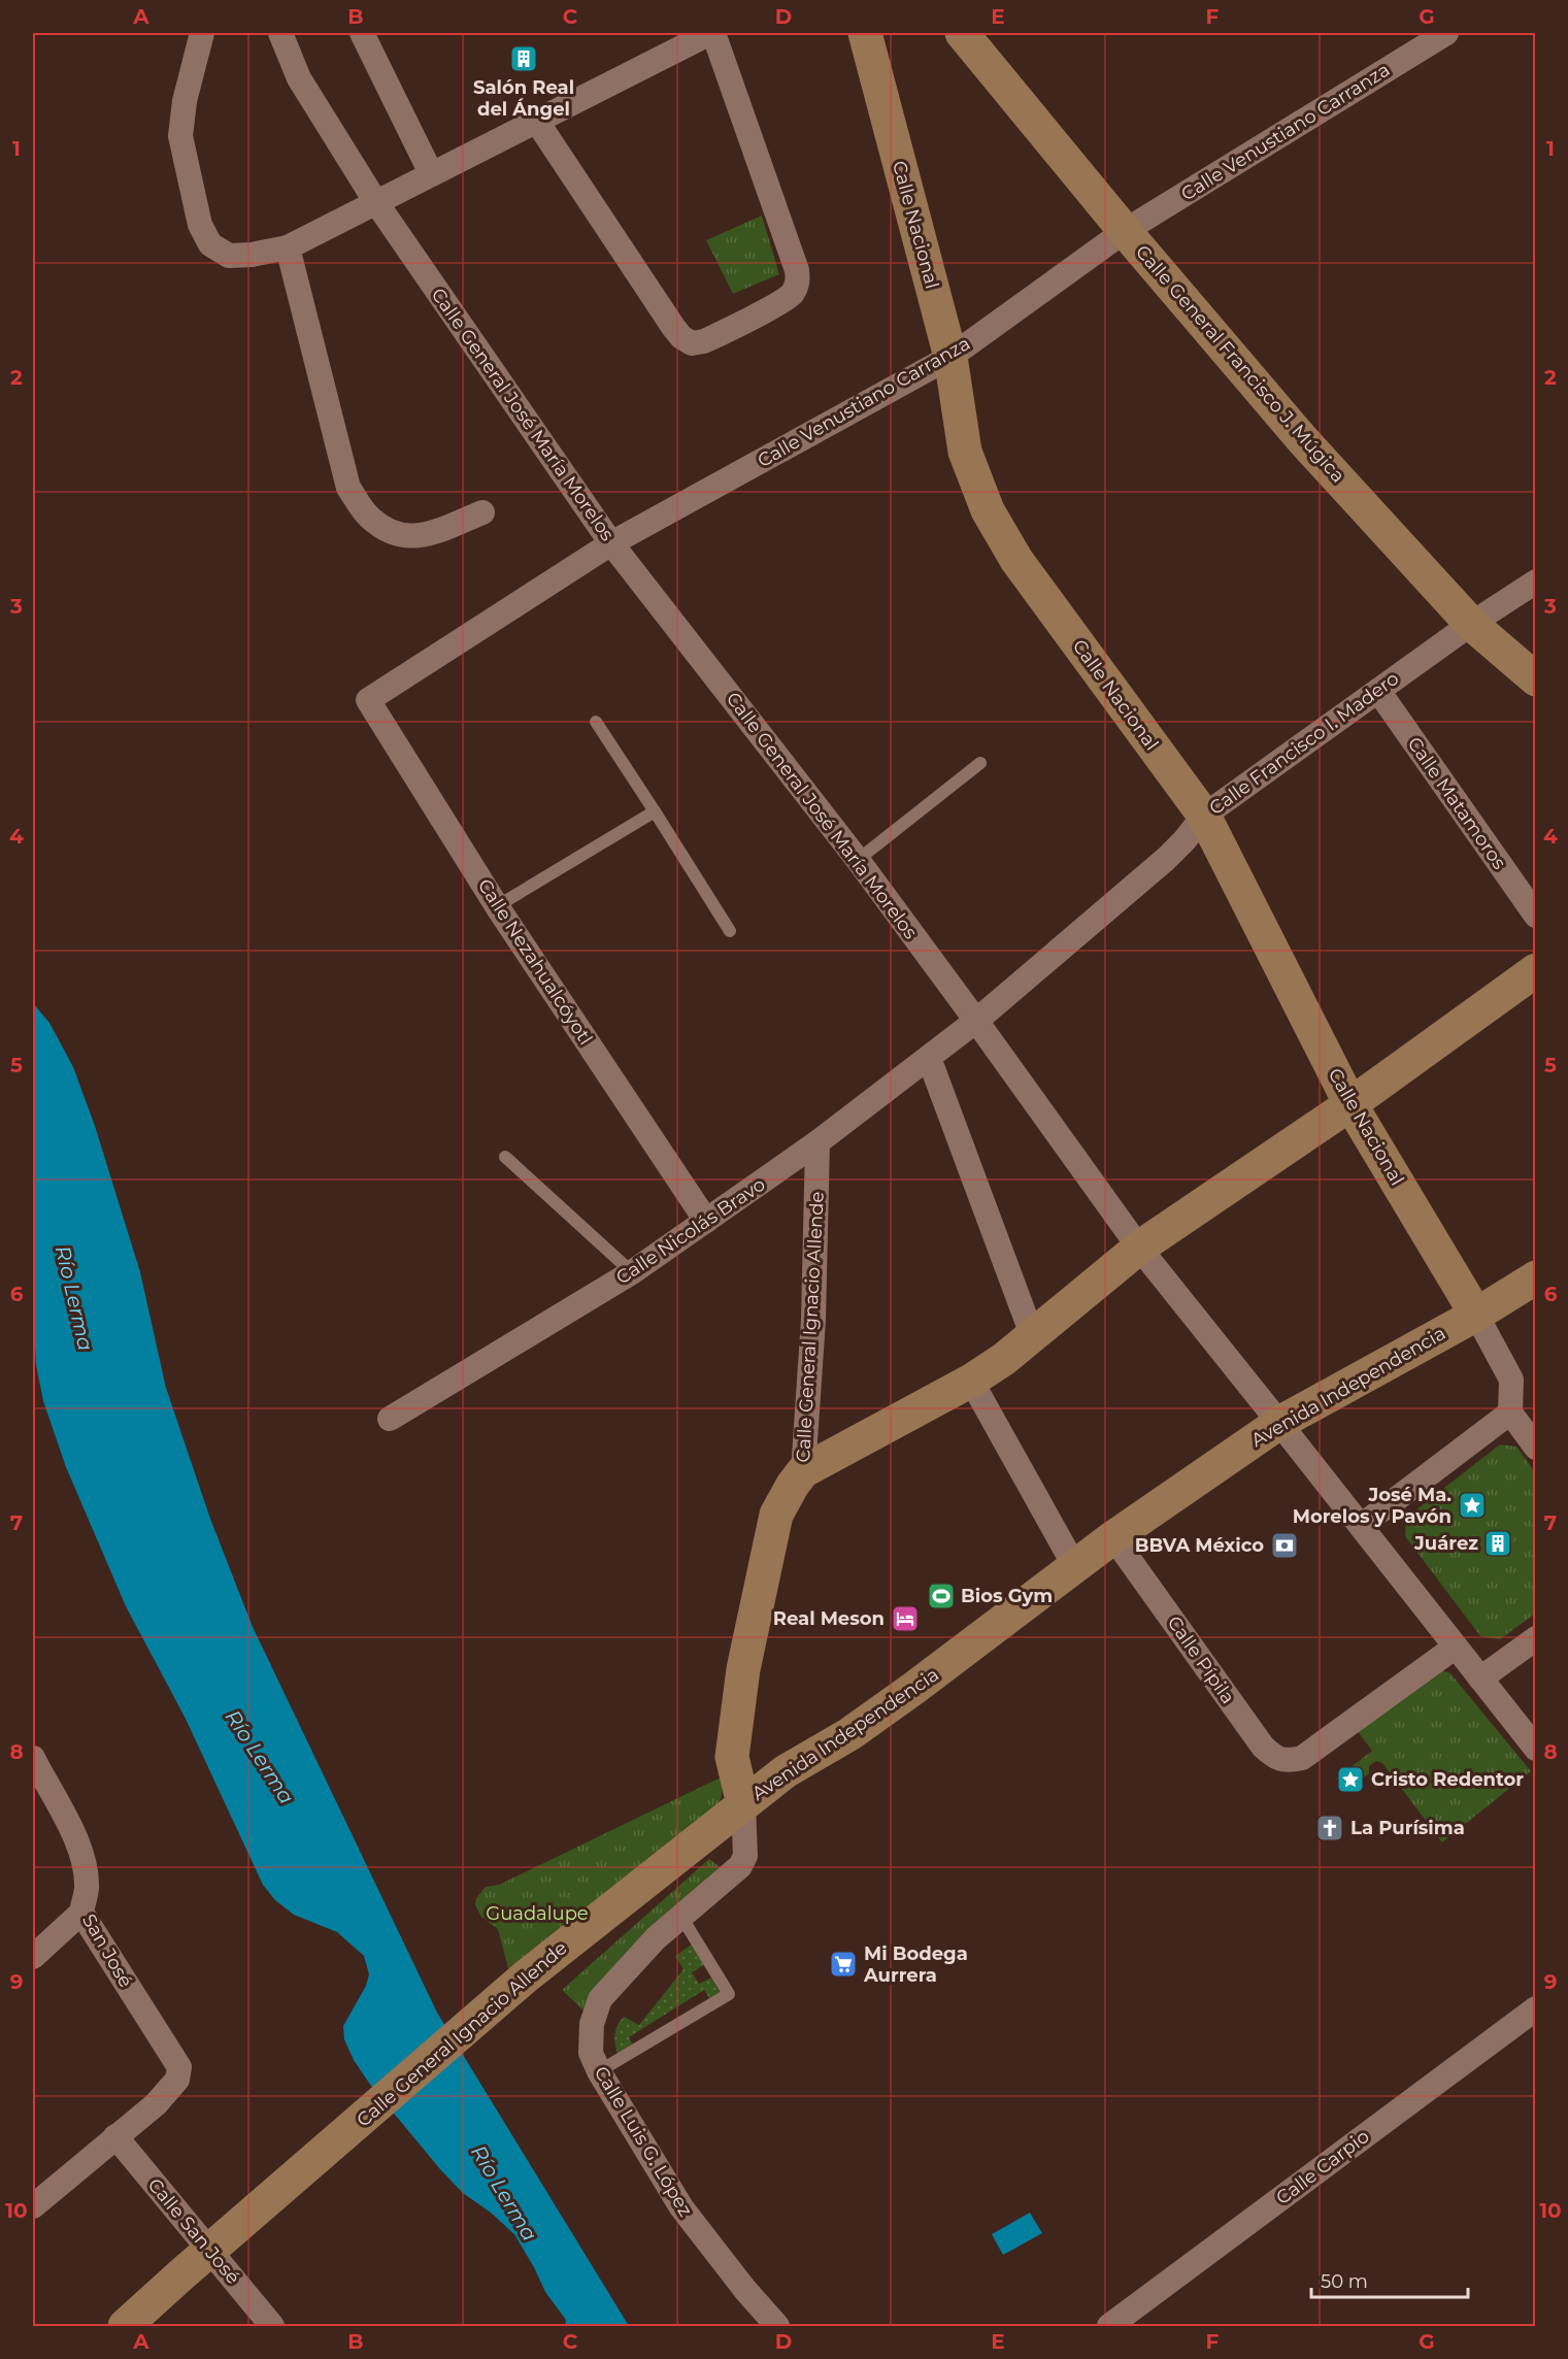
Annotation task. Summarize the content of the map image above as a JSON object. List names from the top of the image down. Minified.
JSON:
{"streets":{"street":["Calle Venustiano Carranza","Calle Nacional","Calle General Francisco J. Múgica","Calle General José María Morelos","Calle Francisco I. Madero","Calle Matamoros","Calle Nezahualcóyotl","Calle Nicolás Bravo","Calle General Ignacio Allende","Avenida Independencia","Calle Pípila","San José","Calle Luis G. López","Calle Carpio","Calle San José"]},"crossings":[["Calle Venustiano Carranza","Calle Nacional"],["Calle Venustiano Carranza","Calle General Francisco J. Múgica"],["Calle Venustiano Carranza","Calle General José María Morelos"],["Calle Venustiano Carranza","Calle Nezahualcóyotl"],["Calle Nacional","Calle Francisco I. Madero"],["Calle Nacional","Avenida Independencia"],["Calle General Francisco J. Múgica","Calle Francisco I. Madero"],["Calle General José María Morelos","Calle Francisco I. Madero"],["Calle General José María Morelos","Calle Nicolás Bravo"],["Calle General José María Morelos","Avenida Independencia"],["Calle General José María Morelos","Calle Pípila"],["Calle Francisco I. Madero","Calle Matamoros"],["Calle Francisco I. Madero","Calle Nicolás Bravo"],["Calle Nezahualcóyotl","Calle Nicolás Bravo"],["Calle Nicolás Bravo","Calle General Ignacio Allende"],["Calle General Ignacio Allende","Avenida Independencia"],["Calle General Ignacio Allende","Calle Luis G. López"],["Avenida Independencia","Calle Pípila"],["Avenida Independencia","Calle Luis G. López"],["San José","Calle San José"]],"water":["Río Lerma"],"parks":["Guadalupe"],"places":{"building":["Salón Real del Ángel","Juárez"],"place":["José Ma. Morelos y Pavón","Cristo Redentor"],"bank":["BBVA México"],"sports":["Bios Gym"],"hotel":["Real Meson"],"church":["La Purísima"],"supermarket":["Mi Bodega Aurrera"]},"scale_bar":"50 m","grid":{"columns":["A","B","C","D","E","F","G"],"rows":["1","2","3","4","5","6","7","8","9","10"]}}
